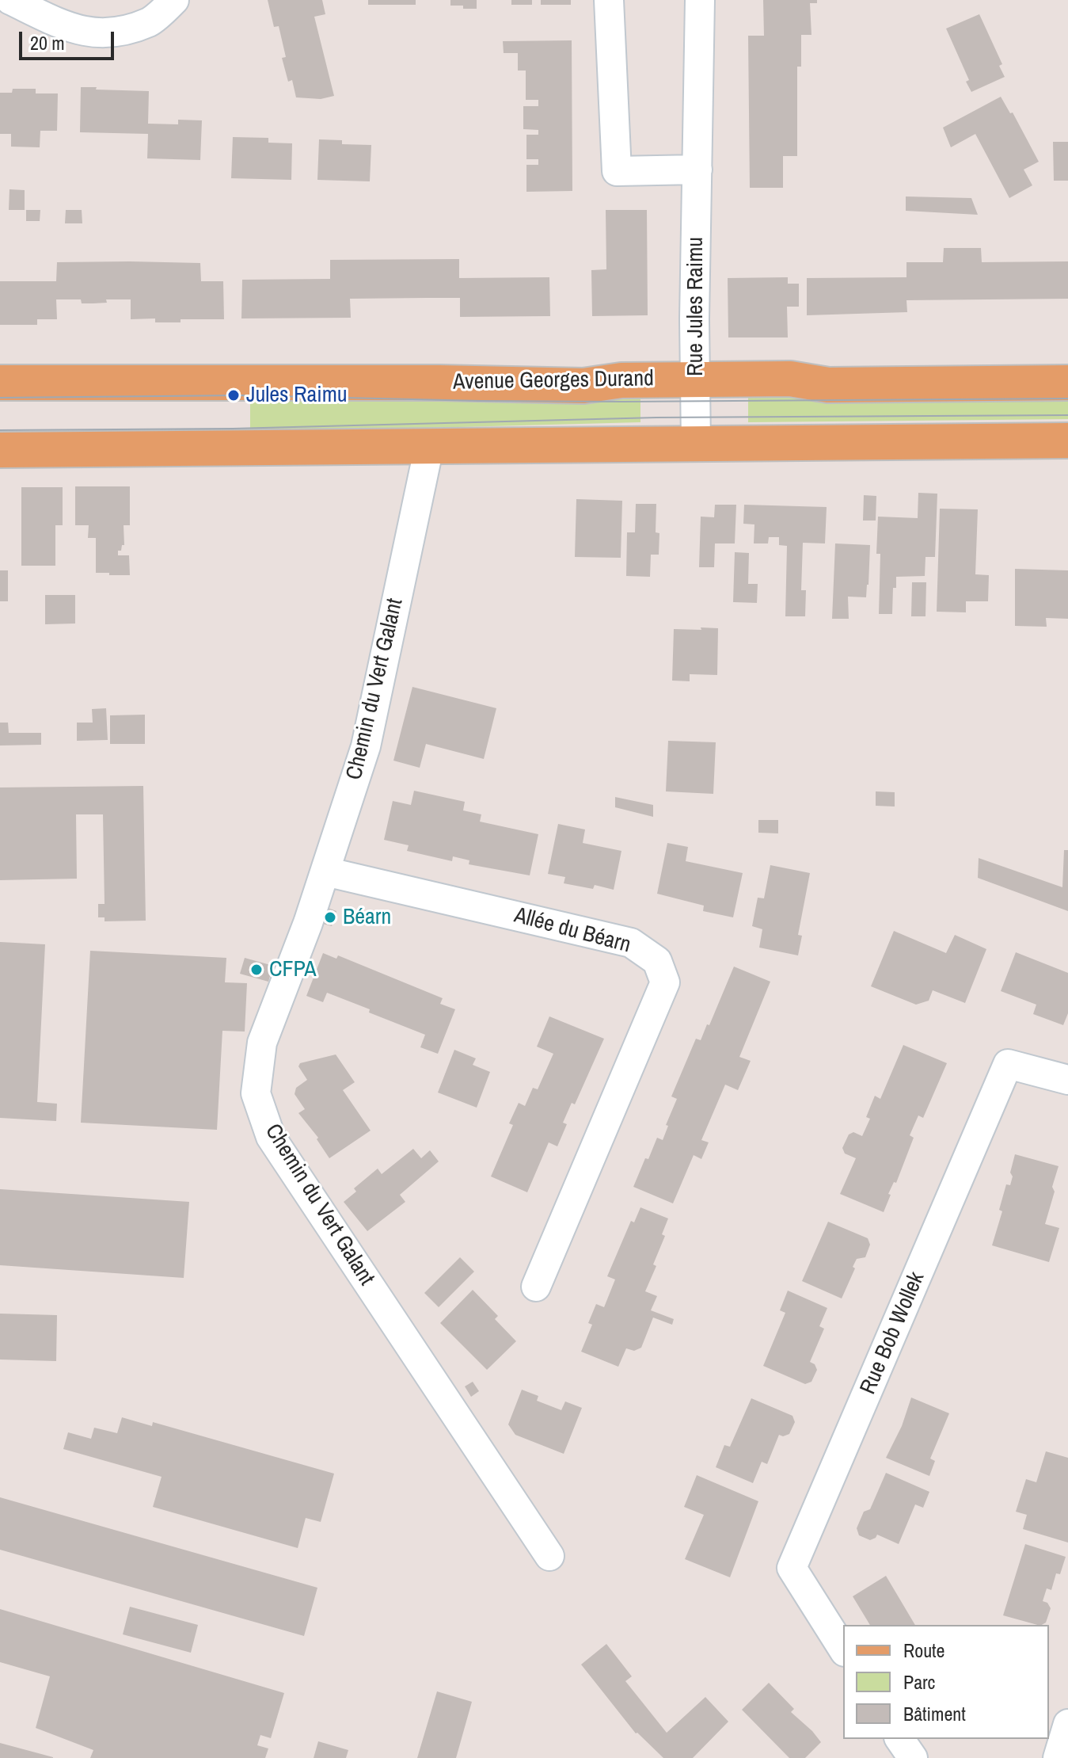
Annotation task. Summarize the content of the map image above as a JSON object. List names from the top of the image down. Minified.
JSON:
{"streets":{"main road":["Avenue Georges Durand"],"street":["Rue Jules Raimu","Chemin du Vert Galant","Allée du Béarn","Rue Bob Wollek"]},"crossings":[["Rue Jules Raimu","Avenue Georges Durand"],["Chemin du Vert Galant","Allée du Béarn"]],"places":["Jules Raimu","Béarn","CFPA"],"legend":["Route","Parc","Bâtiment"],"scale_bar":"20 m"}
